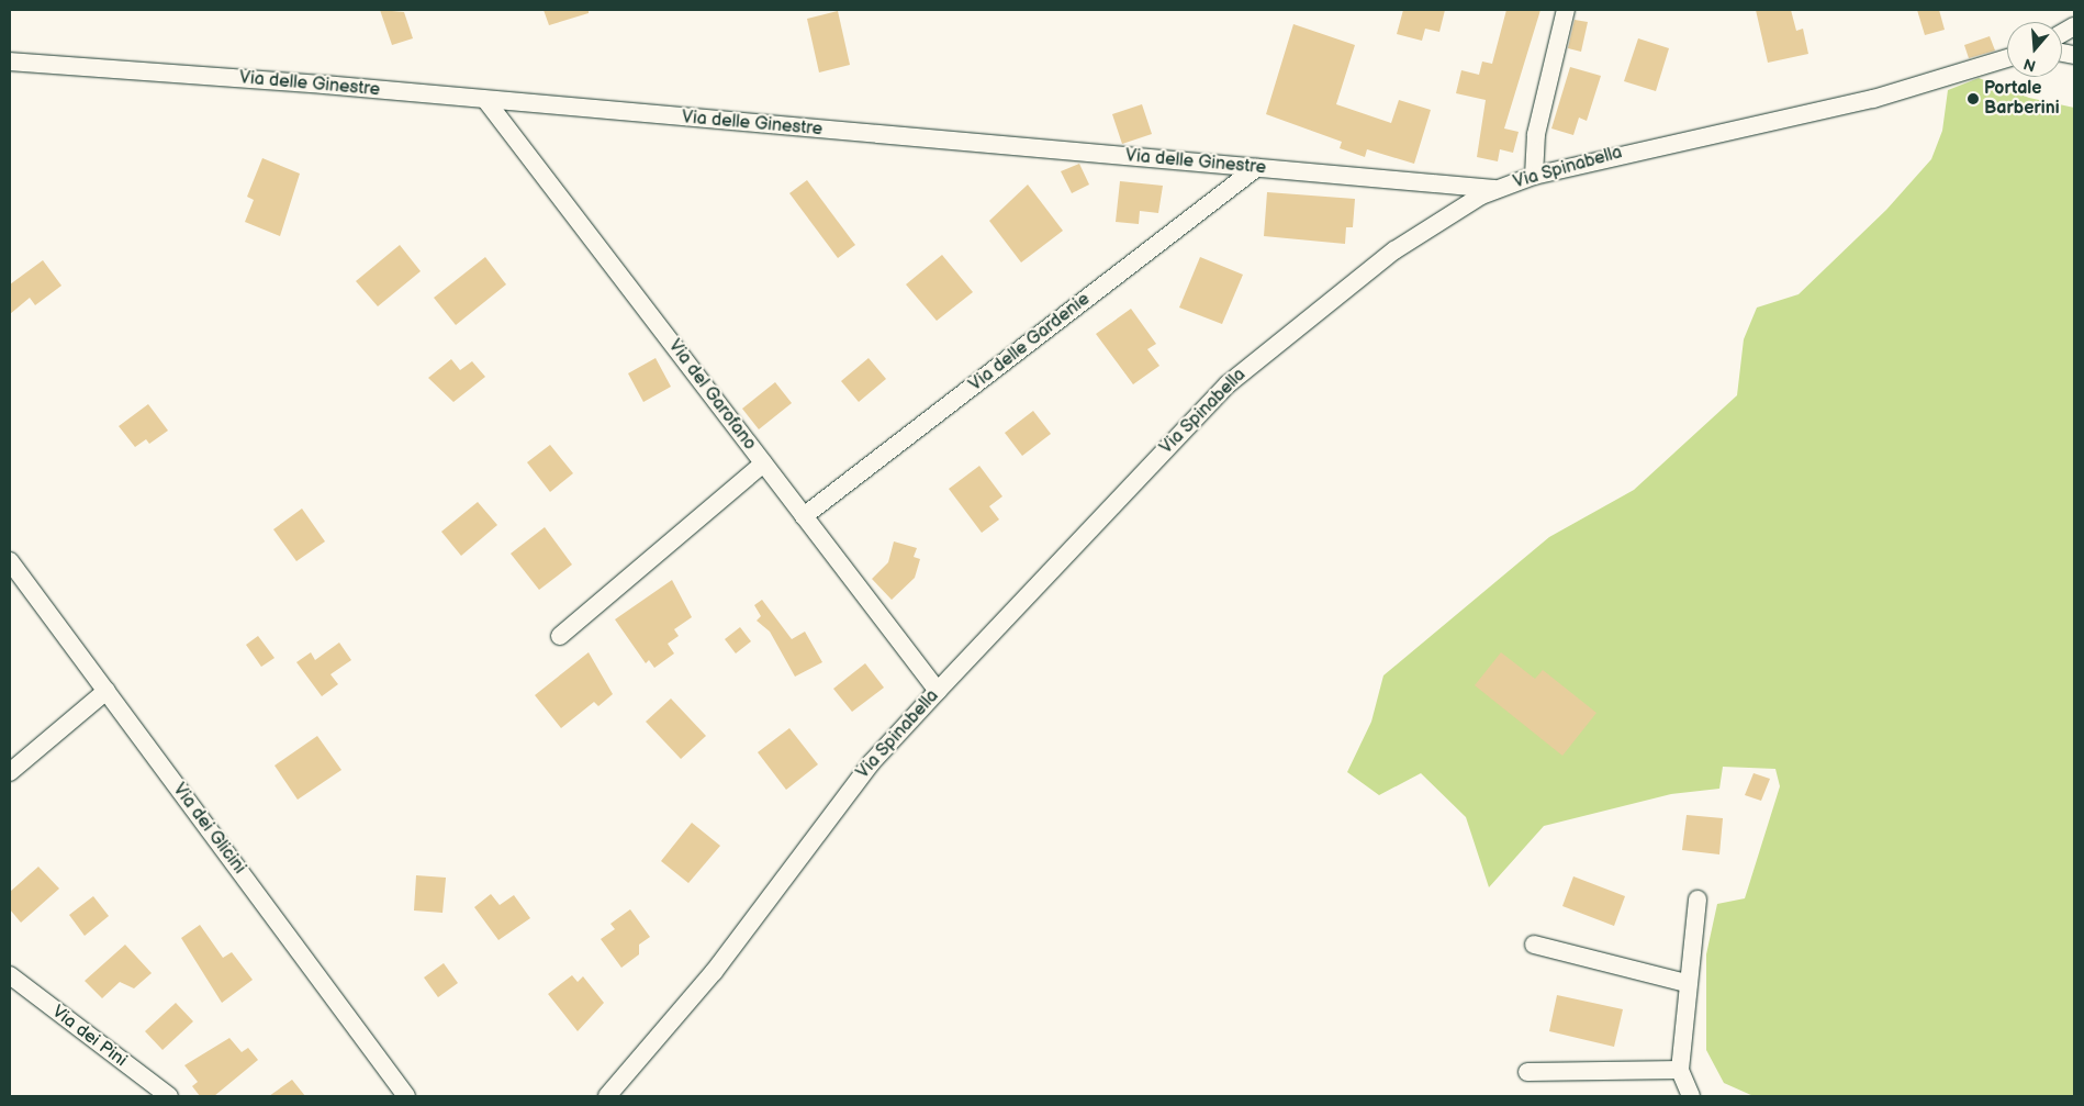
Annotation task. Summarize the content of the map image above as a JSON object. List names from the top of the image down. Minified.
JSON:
{"streets":{"street":["Via delle Ginestre","Via Spinabella","Via delle Gardenie","Via del Garofano","Via dei Glicini","Via dei Pini"]},"crossings":[["Via delle Ginestre","Via Spinabella"],["Via delle Ginestre","Via delle Gardenie"],["Via delle Ginestre","Via del Garofano"],["Via Spinabella","Via del Garofano"],["Via delle Gardenie","Via del Garofano"]],"places":["Portale Barberini"],"north":"bottom"}
